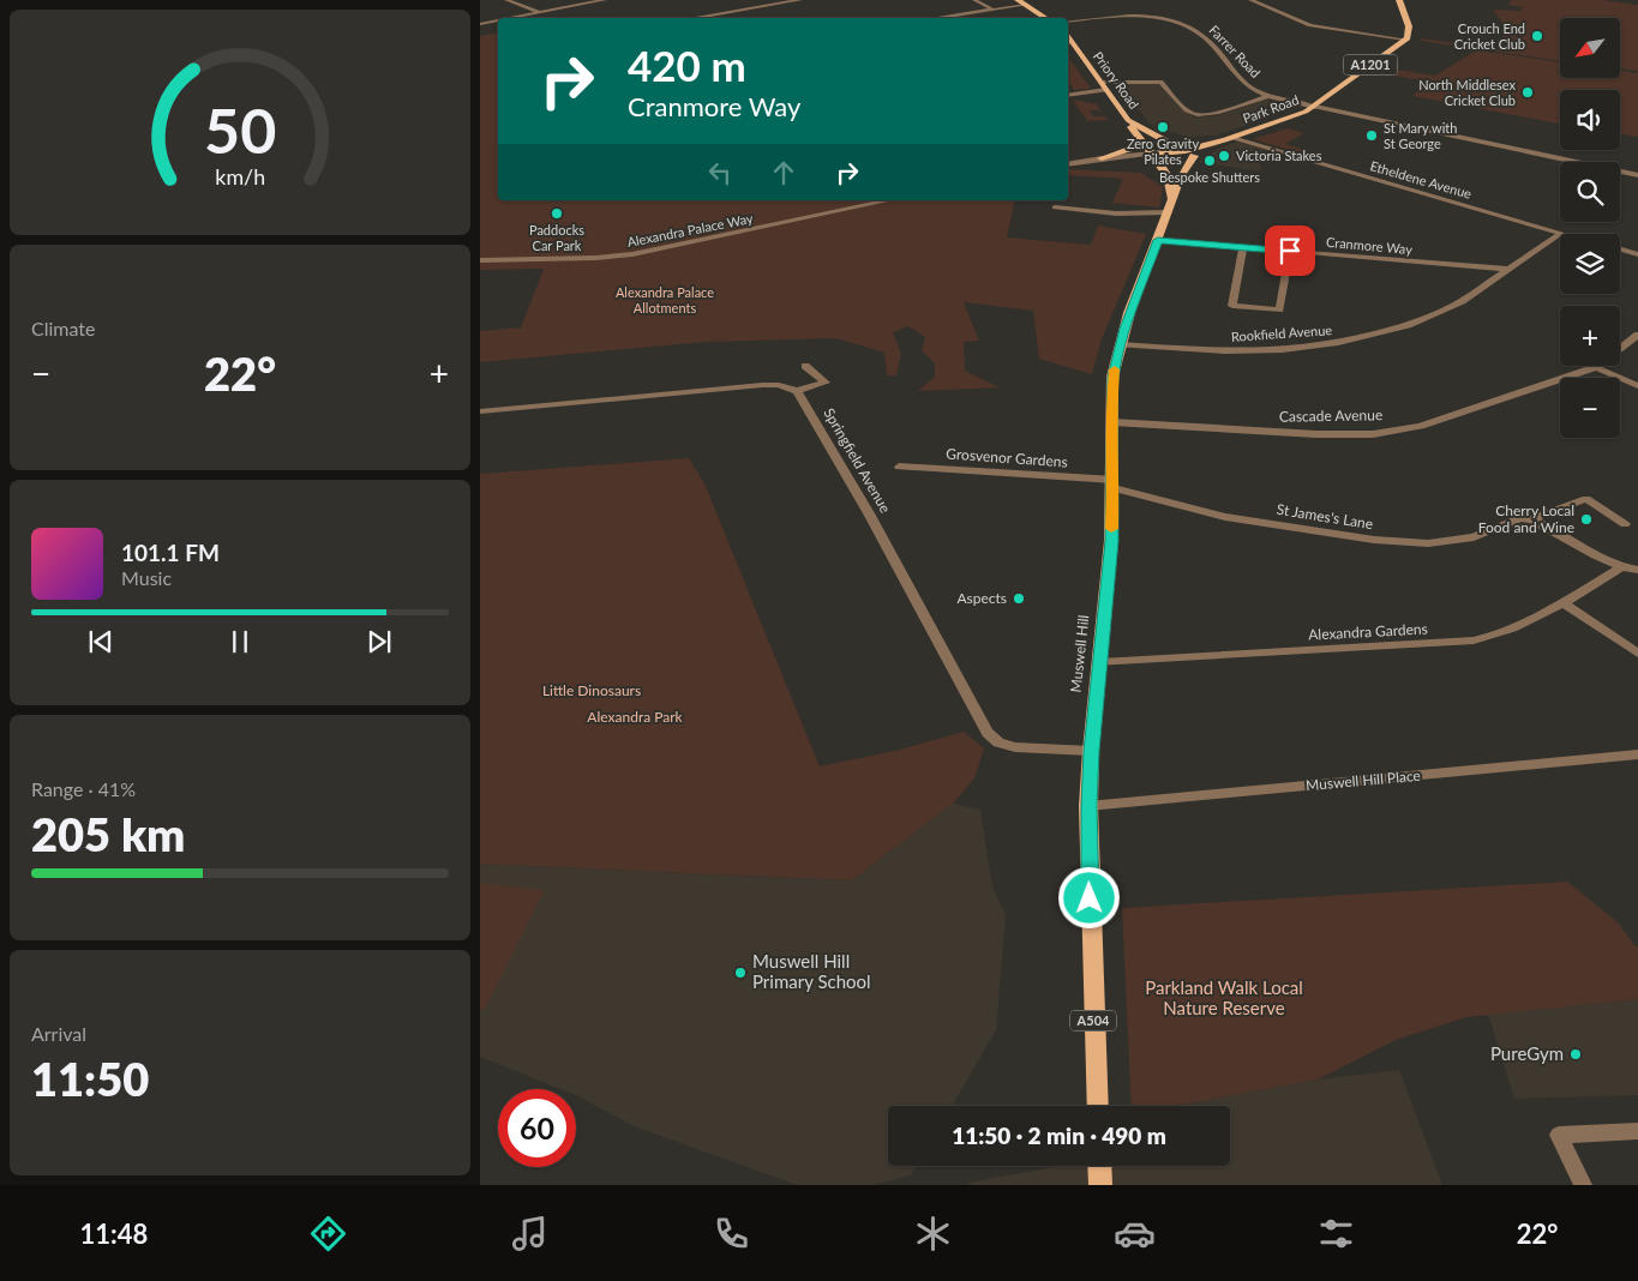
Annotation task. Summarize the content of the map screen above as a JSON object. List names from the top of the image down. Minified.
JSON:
{"streets":{"main road":["A1201","Priory Road","Park Road","Muswell Hill","A504"],"street":["Farrer Road","Etheldene Avenue","Alexandra Palace Way","Cranmore Way","Rookfield Avenue","Cascade Avenue","Grosvenor Gardens","Springfield Avenue","St James's Lane","Alexandra Gardens","Muswell Hill Place"]},"crossings":[["Farrer Road","Park Road"],["A1201","Priory Road"],["A1201","Park Road"],["Priory Road","Muswell Hill"],["Park Road","Etheldene Avenue"],["Park Road","Muswell Hill"],["Etheldene Avenue","Rookfield Avenue"],["Cranmore Way","Rookfield Avenue"],["Cranmore Way","Muswell Hill"],["Rookfield Avenue","Muswell Hill"],["Cascade Avenue","Muswell Hill"],["Grosvenor Gardens","St James's Lane"],["Grosvenor Gardens","Muswell Hill"],["Springfield Avenue","Muswell Hill"],["St James's Lane","Muswell Hill"],["Alexandra Gardens","Muswell Hill"],["Muswell Hill","Muswell Hill Place"]],"parks":["Alexandra Palace Allotments","Little Dinosaurs","Alexandra Park","Parkland Walk Local Nature Reserve"],"places":["Crouch End Cricket Club","North Middlesex Cricket Club","Zero Gravity Pilates","St Mary with St George","Victoria Stakes","Bespoke Shutters","Paddocks Car Park","Cherry Local Food and Wine","Aspects","Muswell Hill Primary School","PureGym"],"north":"bottom left","page":{"map_buttons":["+","−"],"turn":["420 m","Cranmore Way"],"tile":["Climate",["Range · 41%","205 km"],["Arrival","11:50"]],"heat":["−","22°","+"],"song":["101.1 FM","Music"],"limit":"60","trip":"11:50 · 2 min · 490 m","tabs":["11:48","22°"],"gauge":["50","km/h"]}}
